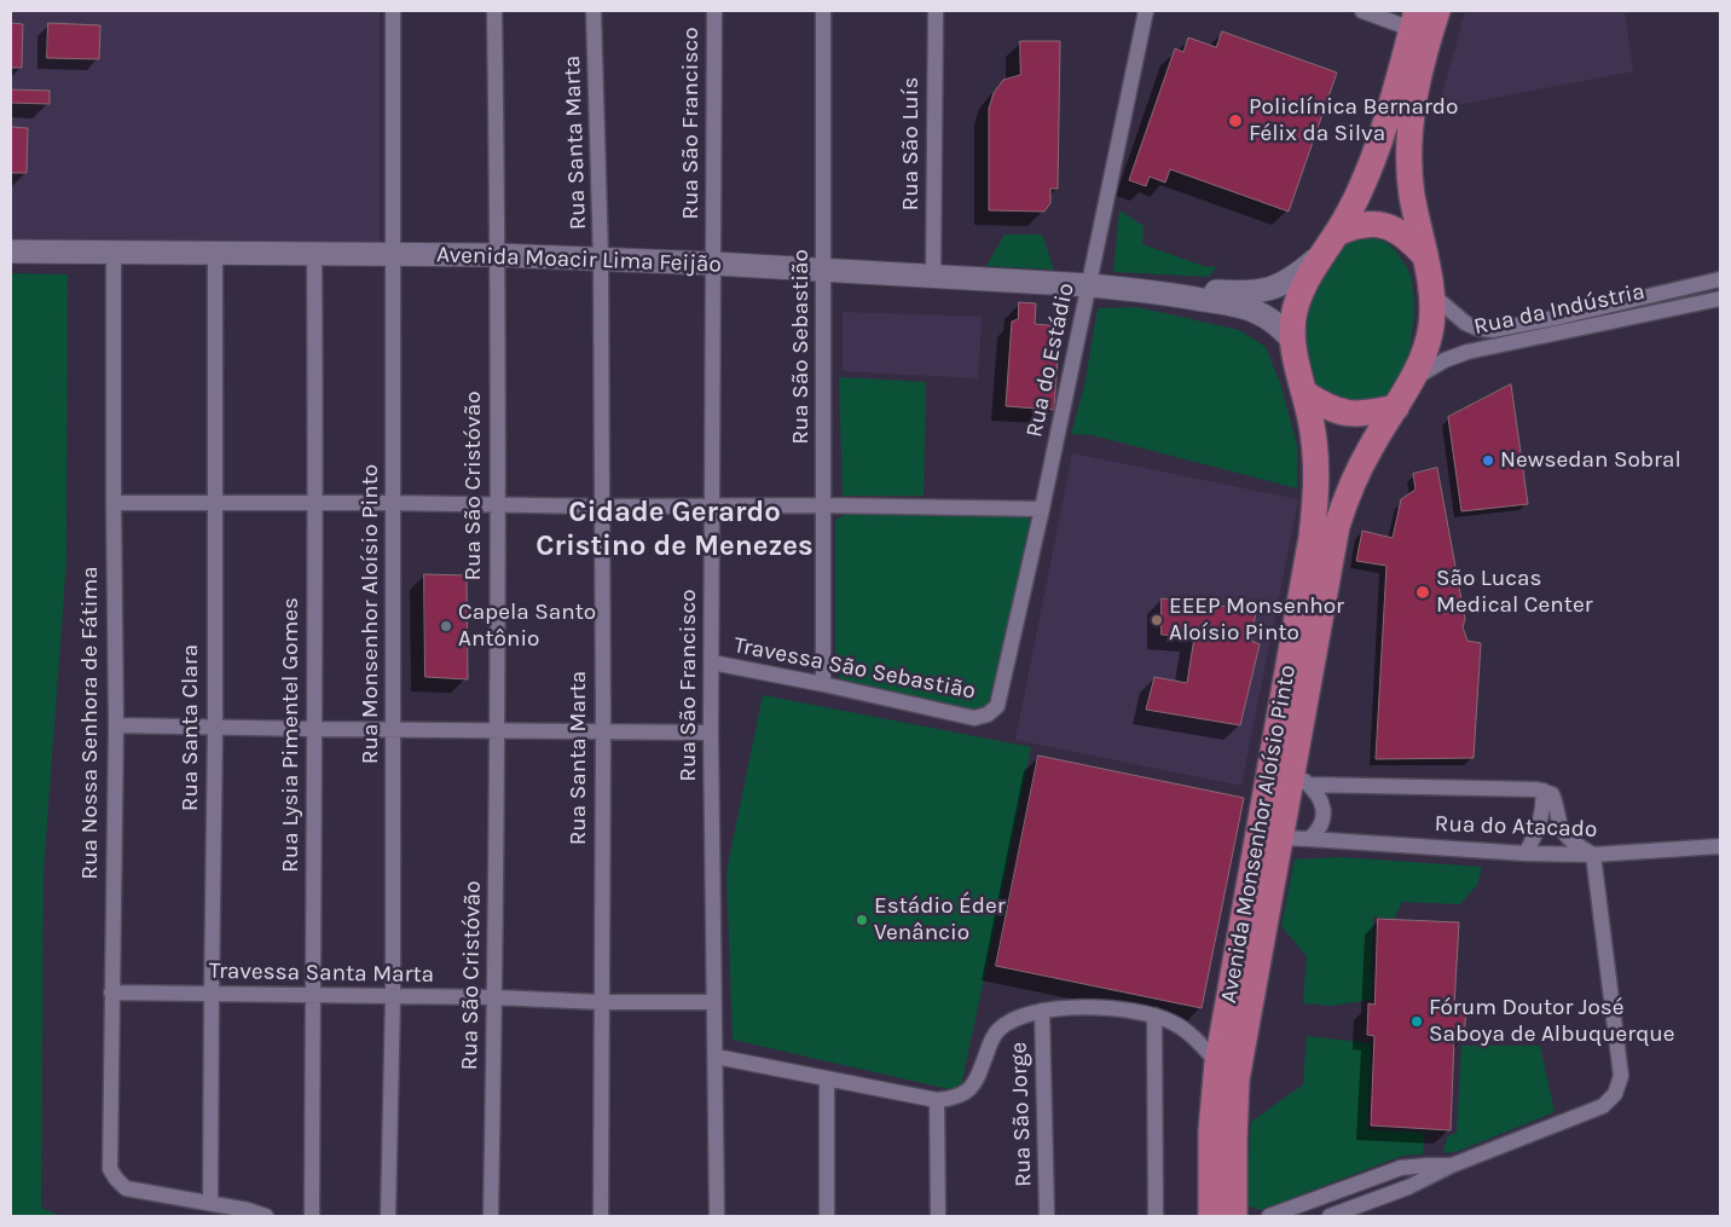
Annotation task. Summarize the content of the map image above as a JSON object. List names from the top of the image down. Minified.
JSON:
{"streets":{"main road":["Avenida Moacir Lima Feijão","Avenida Monsenhor Aloísio Pinto"],"street":["Rua São Francisco","Rua Santa Marta","Rua São Luís","Rua da Indústria","Rua São Sebastião","Rua do Estádio","Rua São Cristóvão","Rua Monsenhor Aloísio Pinto","Travessa São Sebastião","Rua Nossa Senhora de Fátima","Rua Santa Clara","Rua Lysia Pimentel Gomes","Rua do Atacado","Travessa Santa Marta","Rua São Jorge"]},"crossings":[["Rua São Francisco","Avenida Moacir Lima Feijão"],["Rua São Francisco","Travessa São Sebastião"],["Rua São Francisco","Travessa Santa Marta"],["Rua Santa Marta","Avenida Moacir Lima Feijão"],["Rua Santa Marta","Travessa Santa Marta"],["Rua São Luís","Avenida Moacir Lima Feijão"],["Avenida Moacir Lima Feijão","Rua São Sebastião"],["Avenida Moacir Lima Feijão","Rua do Estádio"],["Avenida Moacir Lima Feijão","Rua São Cristóvão"],["Avenida Moacir Lima Feijão","Rua Monsenhor Aloísio Pinto"],["Avenida Moacir Lima Feijão","Rua Nossa Senhora de Fátima"],["Avenida Moacir Lima Feijão","Rua Santa Clara"],["Avenida Moacir Lima Feijão","Rua Lysia Pimentel Gomes"],["Rua da Indústria","Avenida Monsenhor Aloísio Pinto"],["Rua São Sebastião","Travessa São Sebastião"],["Rua do Estádio","Travessa São Sebastião"],["Rua São Cristóvão","Travessa Santa Marta"],["Rua Monsenhor Aloísio Pinto","Travessa Santa Marta"],["Rua Nossa Senhora de Fátima","Rua Santa Clara"],["Rua Nossa Senhora de Fátima","Travessa Santa Marta"],["Rua Santa Clara","Travessa Santa Marta"],["Rua Lysia Pimentel Gomes","Travessa Santa Marta"],["Rua do Atacado","Avenida Monsenhor Aloísio Pinto"]],"districts":["Cidade Gerardo Cristino de Menezes"],"places":["Policlínica Bernardo Félix da Silva","Newsedan Sobral","São Lucas Medical Center","EEEP Monsenhor Aloísio Pinto","Capela Santo Antônio","Estádio Éder Venâncio","Fórum Doutor José Saboya de Albuquerque"]}
